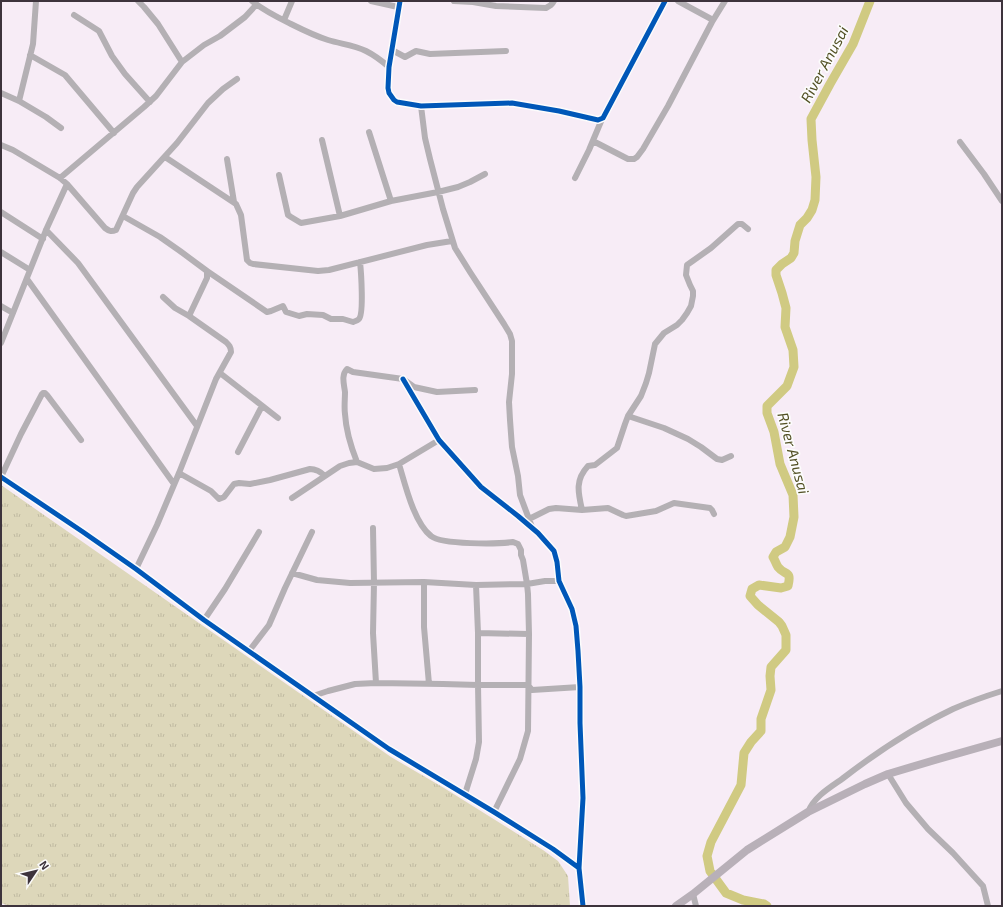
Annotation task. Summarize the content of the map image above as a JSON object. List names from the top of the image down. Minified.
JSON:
{"water":["River Anusai"],"north":"top right"}
